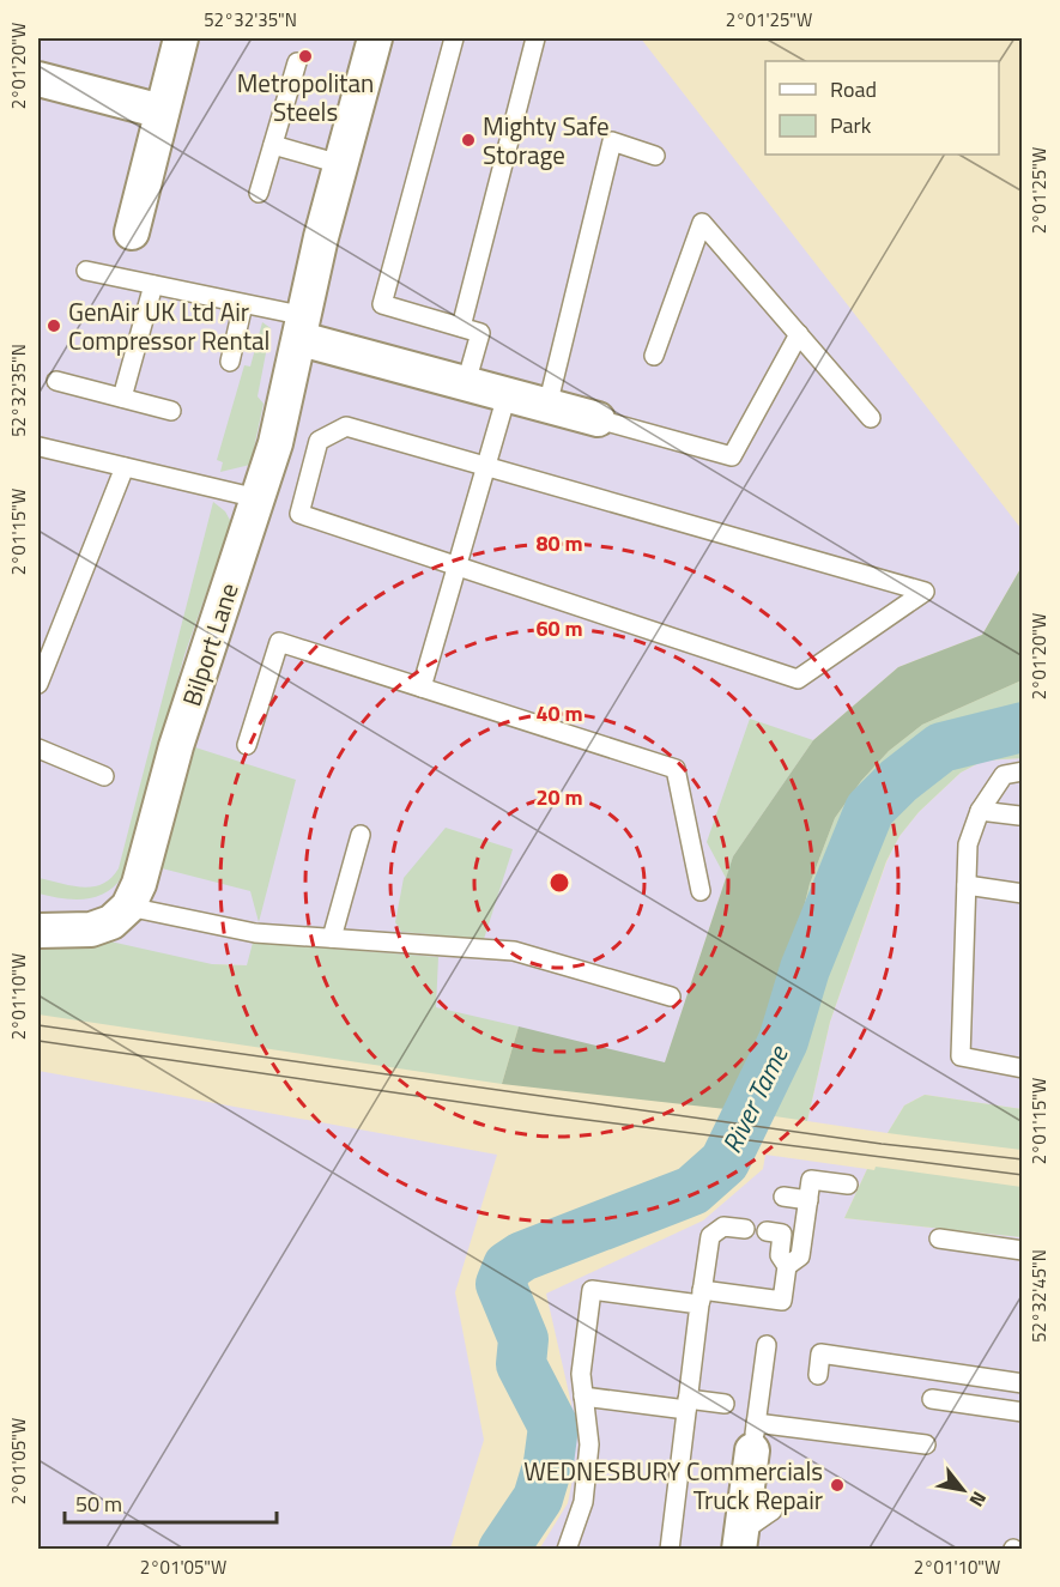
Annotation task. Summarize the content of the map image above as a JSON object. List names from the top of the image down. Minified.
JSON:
{"streets":{"street":["Bilport Lane"]},"water":["River Tame"],"places":["Metropolitan Steels","Mighty Safe Storage","GenAir UK Ltd Air Compressor Rental","WEDNESBURY Commercials Truck Repair"],"legend":["Road","Park"],"scale_bar":"50 m","north":"bottom right","coordinates":["52°32'35\"N","2°01'25\"W","2°01'20\"W","2°01'15\"W","2°01'10\"W","52°32'45\"N","2°01'05\"W"],"rings":["80 m","60 m","40 m","20 m"]}
